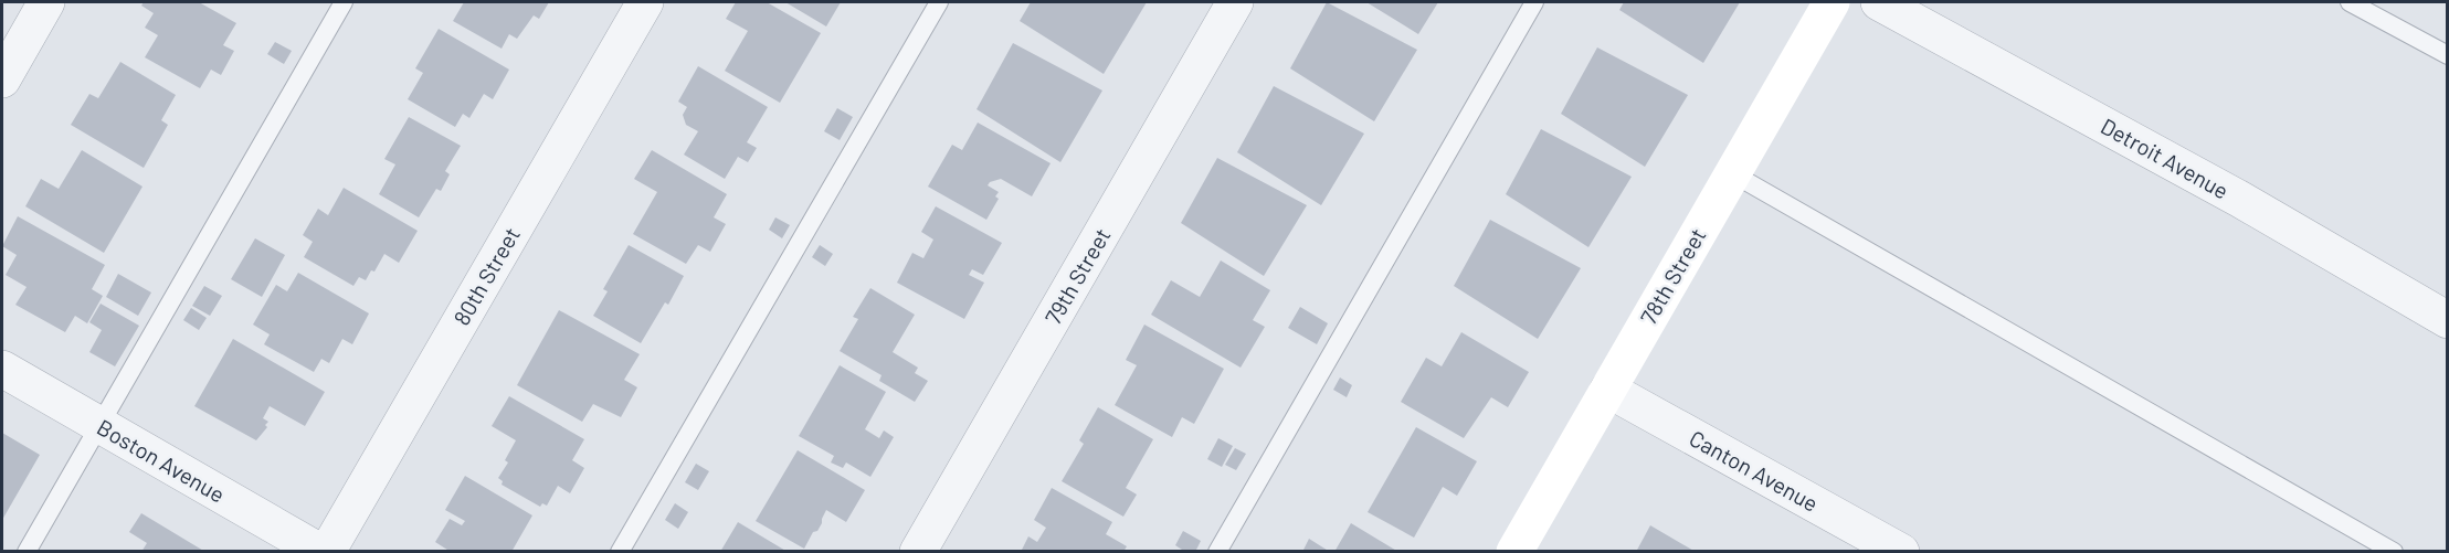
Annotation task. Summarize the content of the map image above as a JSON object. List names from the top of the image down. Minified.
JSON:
{"streets":{"street":["Detroit Avenue","80th Street","79th Street","78th Street","Boston Avenue","Canton Avenue"]},"crossings":[["78th Street","Canton Avenue"]]}
